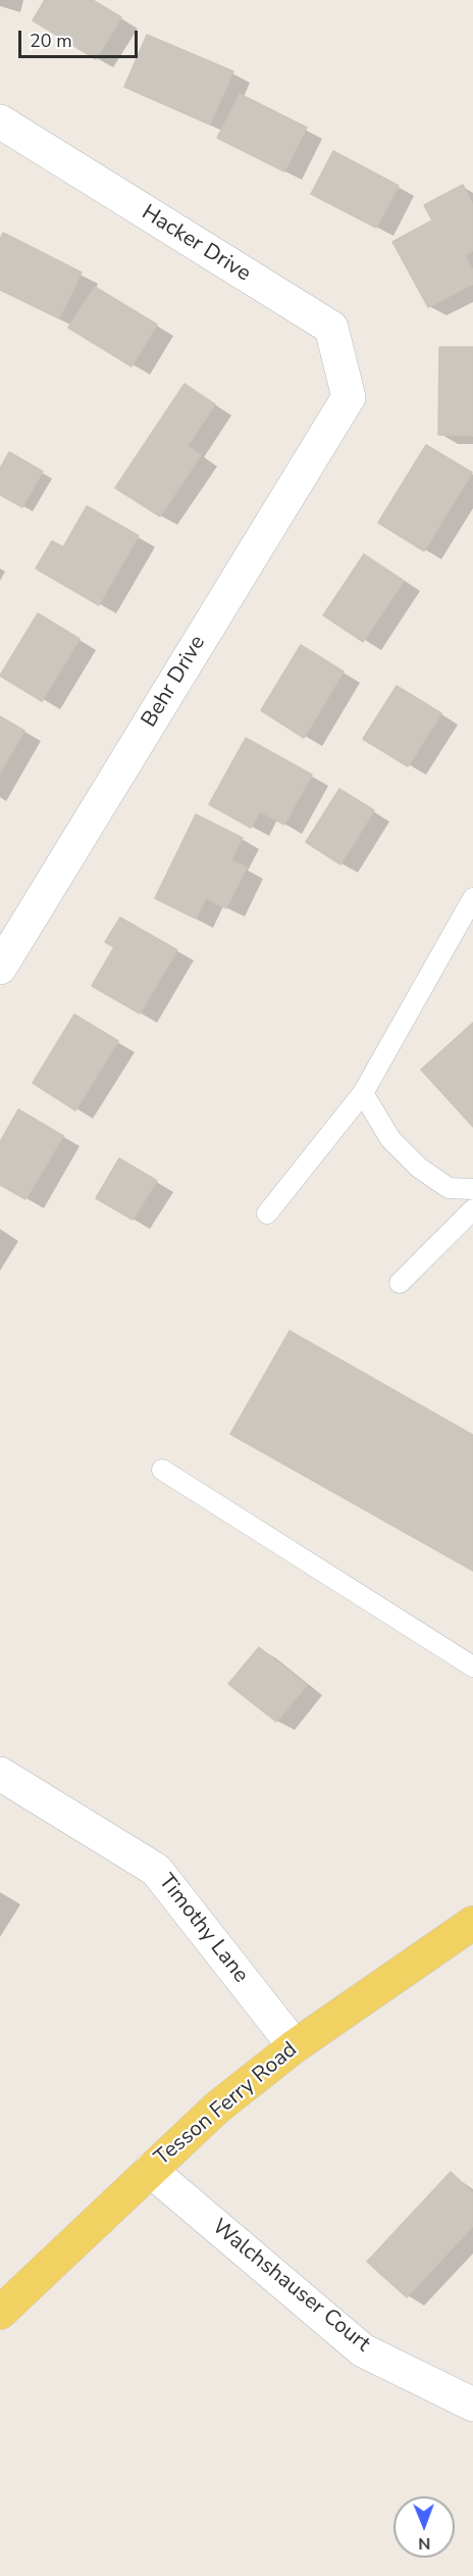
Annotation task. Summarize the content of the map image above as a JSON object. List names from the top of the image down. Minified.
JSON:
{"streets":{"main road":["Tesson Ferry Road"],"street":["Hacker Drive","Behr Drive","Timothy Lane","Walchshauser Court"]},"crossings":[["Hacker Drive","Behr Drive"],["Timothy Lane","Tesson Ferry Road"],["Tesson Ferry Road","Walchshauser Court"]],"scale_bar":"20 m","north":"bottom"}
